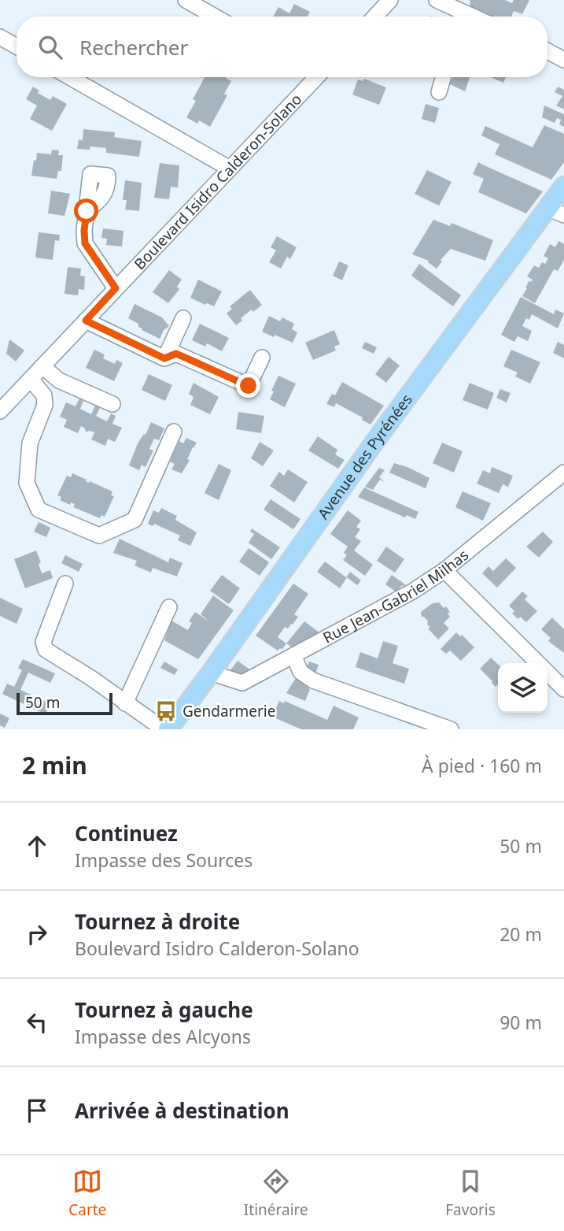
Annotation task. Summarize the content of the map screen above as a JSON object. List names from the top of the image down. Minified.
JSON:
{"streets":{"main road":["Avenue des Pyrénées"],"street":["Boulevard Isidro Calderon-Solano","Rue Jean-Gabriel Milhas"]},"crossings":[["Avenue des Pyrénées","Rue Jean-Gabriel Milhas"]],"places":{"bus stop":["Gendarmerie"]},"scale_bar":"50 m","page":{"search":"Rechercher","scale":"50 m","heading":["2 min","À pied · 160 m"],"list":[["Continuez","Impasse des Sources","50 m"],["Tournez à droite","Boulevard Isidro Calderon-Solano","20 m"],["Tournez à gauche","Impasse des Alcyons","90 m"],"Arrivée à destination"],"nav":["Carte","Itinéraire","Favoris"]}}
